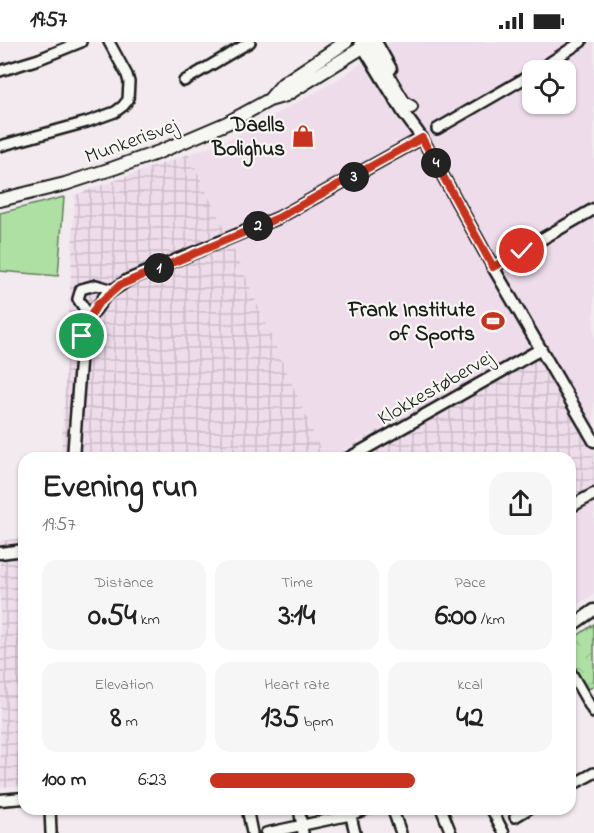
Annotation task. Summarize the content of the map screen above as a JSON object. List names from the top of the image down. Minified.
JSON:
{"streets":{"main road":["Munkerisvej"],"street":["Klokkestøbervej"]},"places":{"shop":["Daells Bolighus"],"sports":["Frank Institute of Sports"]},"page":{"status":"19:57","pins":["4","3","2","1"],"heading":["Evening run","19:57"],"stats":[["Distance","0.54 km"],["Time","3:14"],["Pace","6:00 /km"],["Elevation","8 m"],["Heart rate","135 bpm"],["kcal","42"]],"list":[{"name":"100 m","note":"6:23"}]}}
